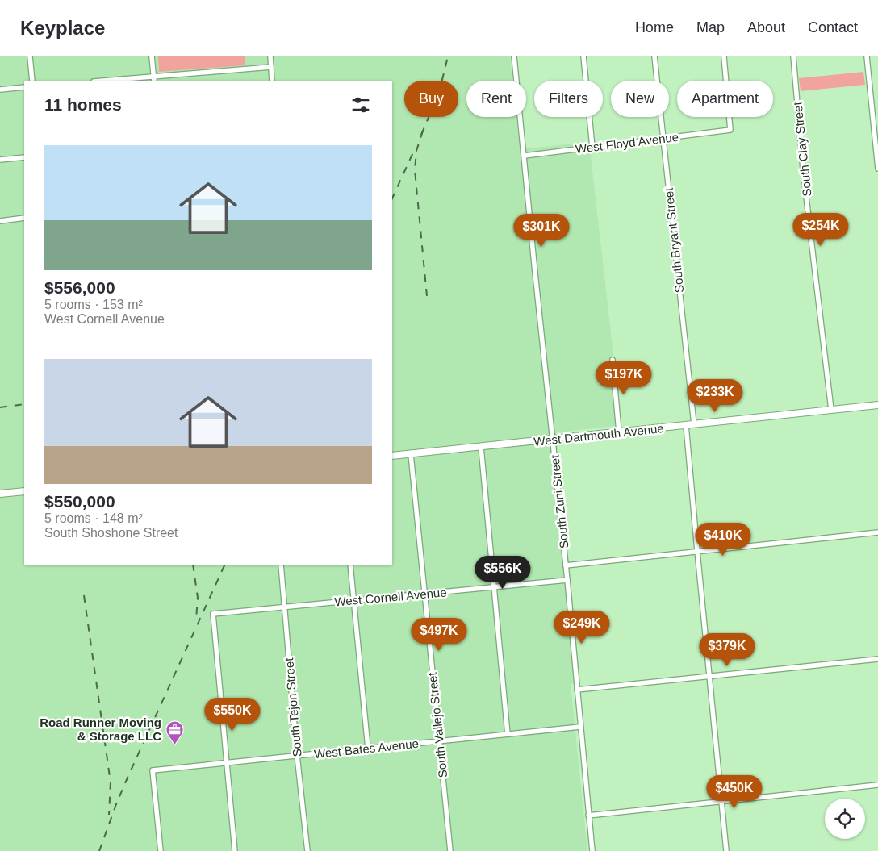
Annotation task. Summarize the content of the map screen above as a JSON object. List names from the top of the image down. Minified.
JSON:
{"streets":{"main road":["West Dartmouth Avenue"],"street":["West Floyd Avenue","South Clay Street","South Bryant Street","South Zuni Street","West Cornell Avenue","South Tejon Street","South Vallejo Street","West Bates Avenue"]},"crossings":[["West Floyd Avenue","South Bryant Street"],["West Floyd Avenue","South Zuni Street"],["South Clay Street","West Dartmouth Avenue"],["South Bryant Street","West Dartmouth Avenue"],["West Dartmouth Avenue","South Zuni Street"],["West Dartmouth Avenue","South Vallejo Street"],["South Zuni Street","West Cornell Avenue"],["South Zuni Street","West Bates Avenue"],["West Cornell Avenue","South Tejon Street"],["West Cornell Avenue","South Vallejo Street"],["West Cornell Avenue","West Bates Avenue"],["South Tejon Street","West Bates Avenue"],["South Vallejo Street","West Bates Avenue"]],"places":{"office":["Road Runner Moving & Storage LLC"]},"page":{"header":"Keyplace","nav":["Home","Map","About","Contact"],"chip":["Buy","Rent","Filters","New","Apartment"],"heading":"11 homes","list":[{"name":"$556,000","note":"5 rooms · 153 m² · West Cornell Avenue"},{"name":"$550,000","note":"5 rooms · 148 m² · South Shoshone Street"}],"price":["$254K","$301K","$197K","$233K","$410K","$556K","$249K","$497K","$379K","$550K","$450K"]}}
